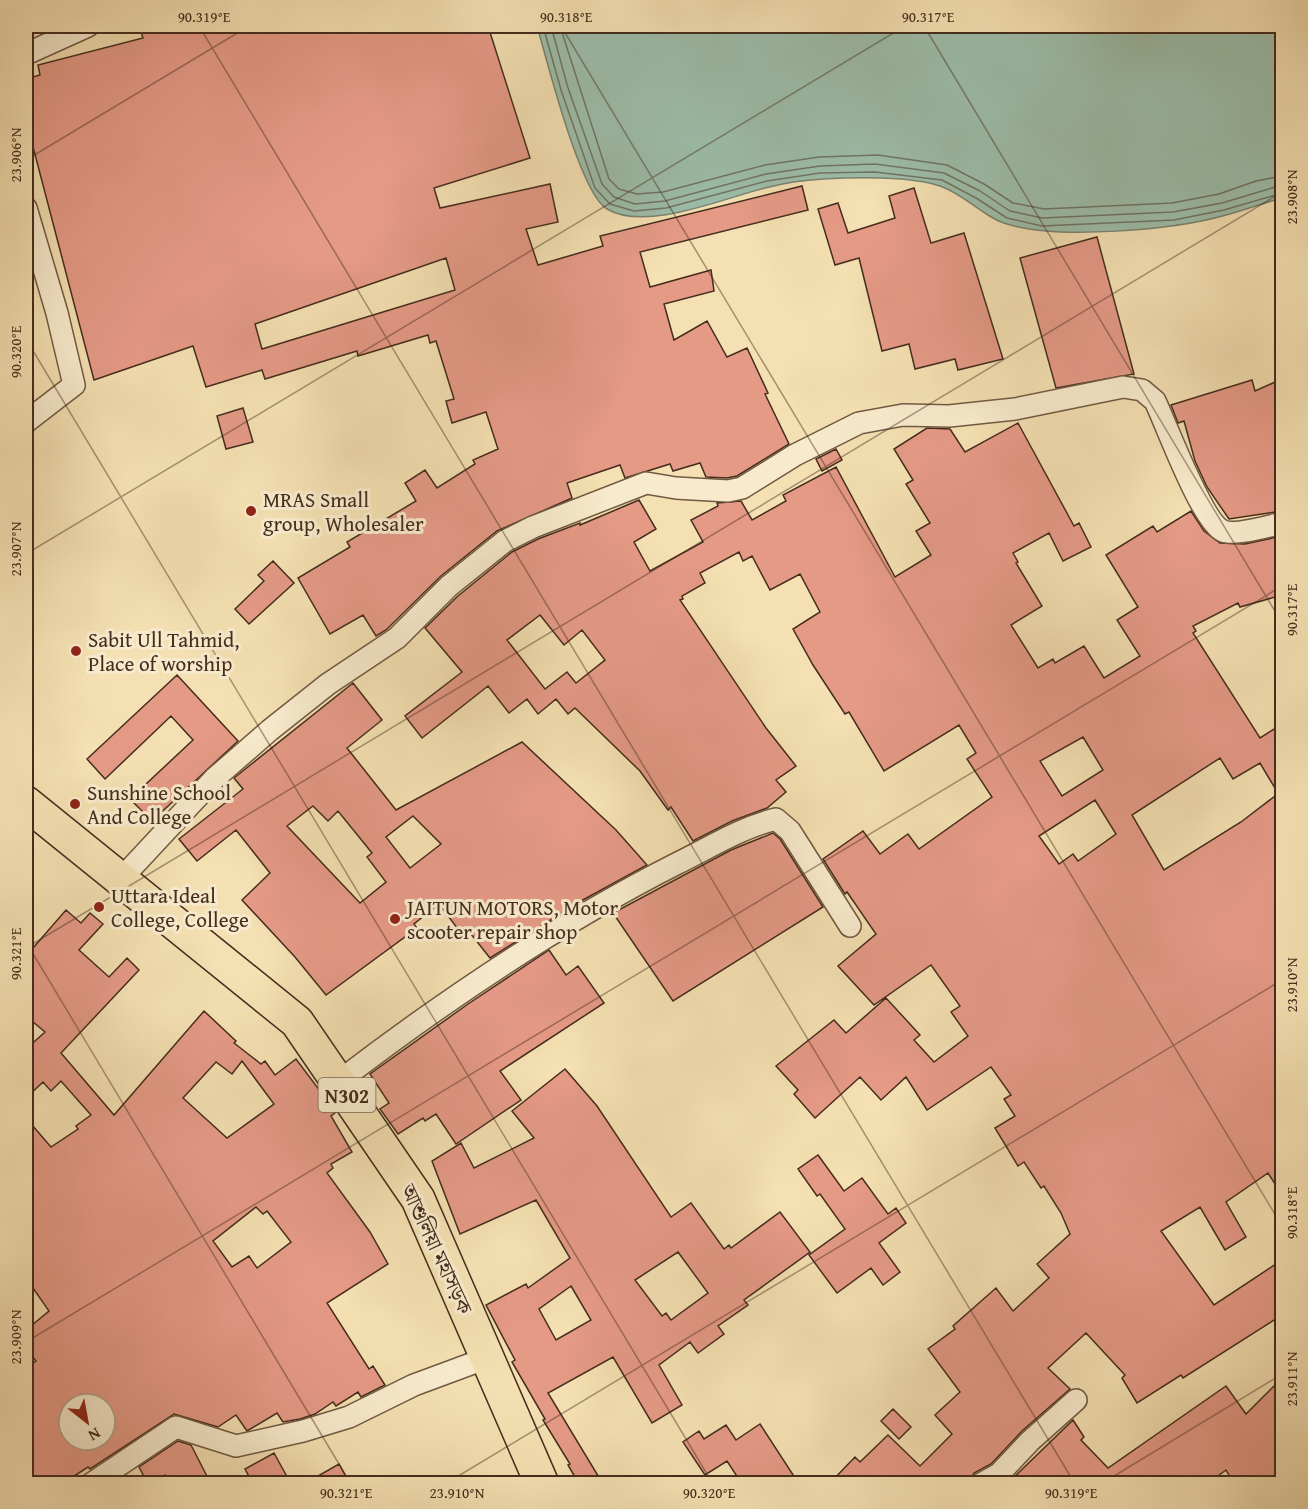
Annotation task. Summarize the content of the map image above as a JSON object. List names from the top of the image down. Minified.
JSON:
{"streets":{"highway":["N302","আশুলিয়া মহাসড়ক"]},"places":["MRAS Small group, Wholesaler","Sabit Ull Tahmid, Place of worship","Sunshine School And College","Uttara Ideal College, College","JAITUN MOTORS, Motor scooter repair shop"],"north":"bottom right","coordinates":["90.319°E","90.318°E","90.317°E","23.906°N","23.908°N","90.320°E","23.907°N","90.321°E","23.910°N","23.909°N","23.911°N"]}
